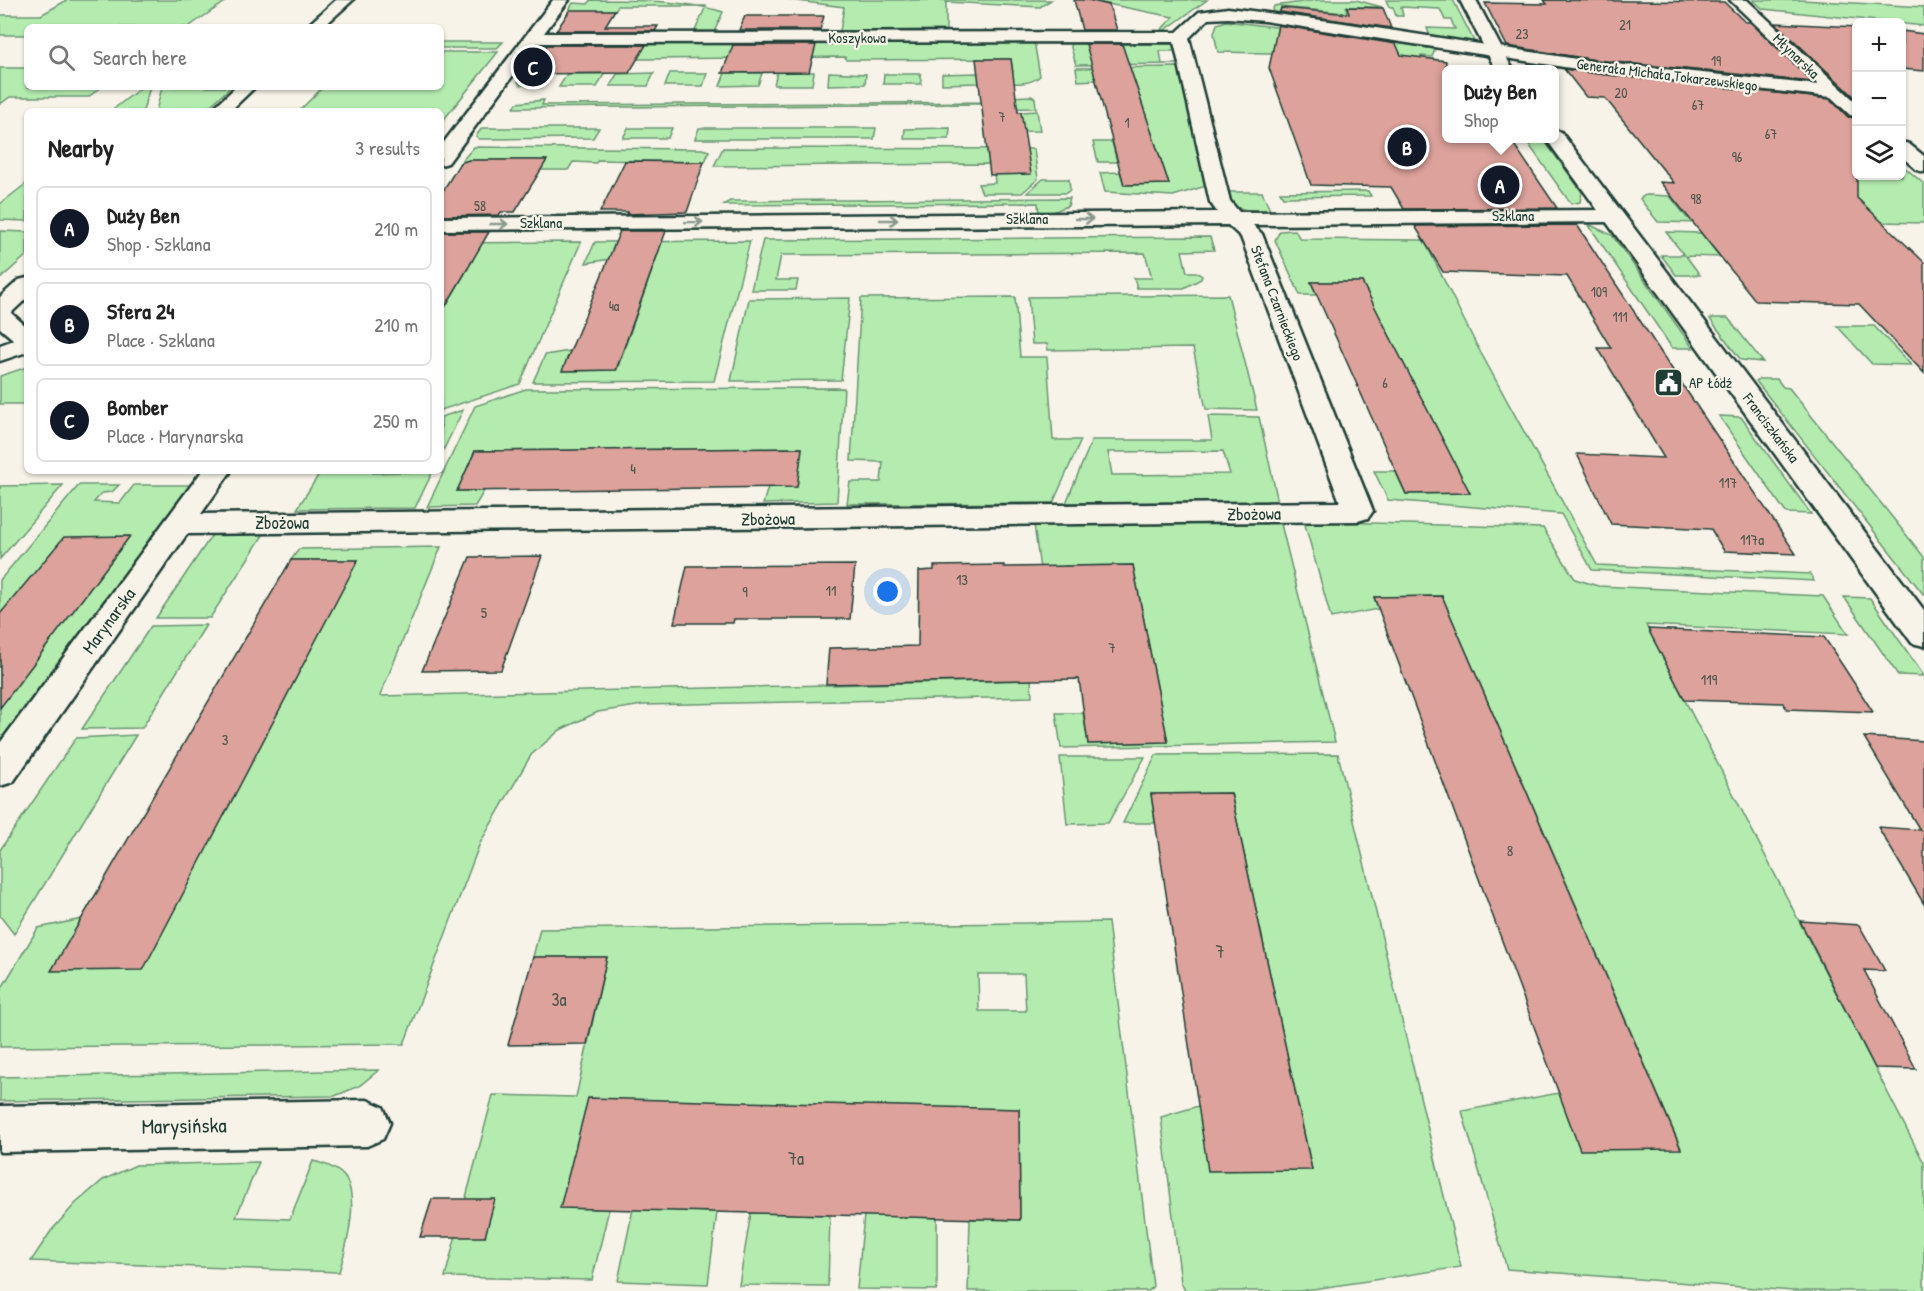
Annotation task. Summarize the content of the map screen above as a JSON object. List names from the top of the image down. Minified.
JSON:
{"streets":{"street":["Koszykowa","Młynarska","Generała Michała Tokarzewskiego","Szklana","Stefana Czarnieckiego","Franciszkańska","Zbożowa","Marynarska","Marysińska"]},"crossings":[["Koszykowa","Generała Michała Tokarzewskiego"],["Koszykowa","Stefana Czarnieckiego"],["Młynarska","Generała Michała Tokarzewskiego"],["Generała Michała Tokarzewskiego","Stefana Czarnieckiego"],["Szklana","Stefana Czarnieckiego"],["Szklana","Franciszkańska"],["Stefana Czarnieckiego","Zbożowa"],["Zbożowa","Marynarska"]],"one_way":["Szklana"],"places":{"public building":["AP Łódź"]},"house_numbers":["21","23","19","20","67","7","1","67","96","98","58","109","4a","111","6","4","117","117a","13","11","9","5","7","119","3","8","7","3a","7a"],"page":{"map_buttons":["+","−"],"search":"Search here","pins":["C","B","A"],"popup":["Duży Ben","Shop"],"heading":["Nearby","3 results"],"list":[{"mark":"A","name":"Duży Ben","note":"Shop · Szklana","value":"210 m"},{"mark":"B","name":"Sfera 24","note":"Place · Szklana","value":"210 m"},{"mark":"C","name":"Bomber","note":"Place · Marynarska","value":"250 m"}]}}
